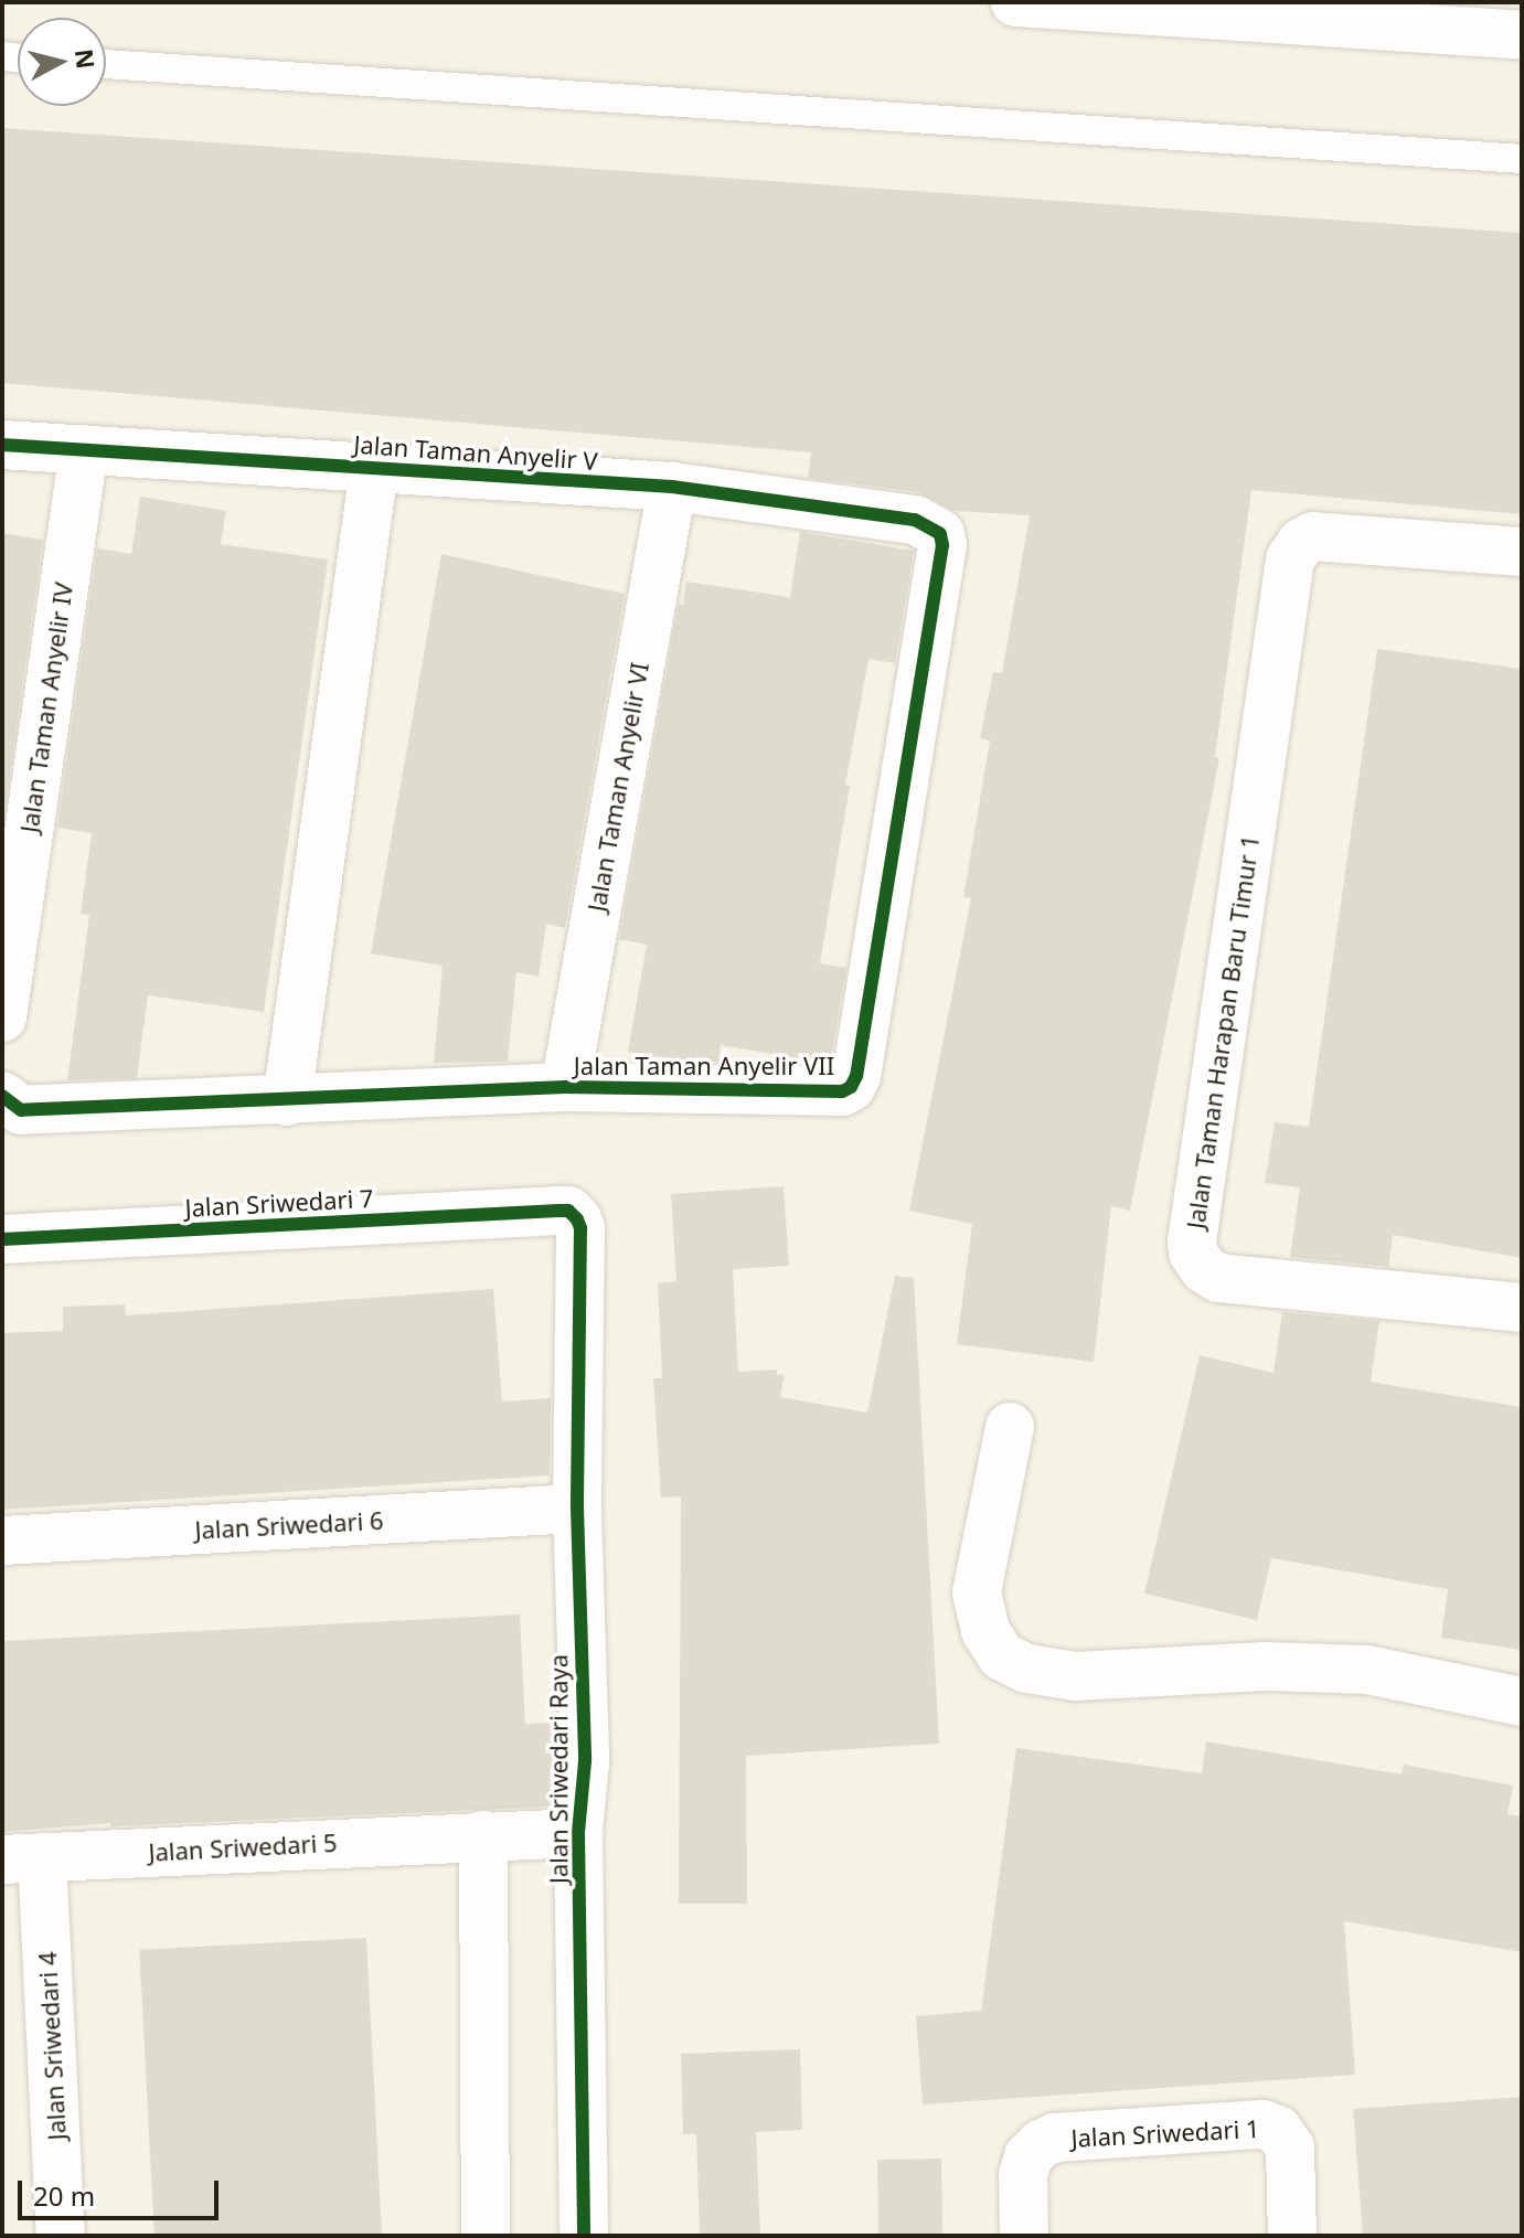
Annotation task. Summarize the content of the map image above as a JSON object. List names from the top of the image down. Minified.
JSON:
{"streets":{"street":["Jalan Taman Anyelir V","Jalan Taman Anyelir IV","Jalan Taman Anyelir VI","Jalan Taman Harapan Baru Timur 1","Jalan Taman Anyelir VII","Jalan Sriwedari 7","Jalan Sriwedari 6","Jalan Sriwedari Raya","Jalan Sriwedari 5","Jalan Sriwedari 4","Jalan Sriwedari 1"]},"crossings":[["Jalan Taman Anyelir V","Jalan Taman Anyelir IV"],["Jalan Taman Anyelir V","Jalan Taman Anyelir VI"],["Jalan Taman Anyelir V","Jalan Taman Anyelir VII"],["Jalan Taman Anyelir VI","Jalan Taman Anyelir VII"],["Jalan Sriwedari 7","Jalan Sriwedari Raya"],["Jalan Sriwedari 6","Jalan Sriwedari Raya"],["Jalan Sriwedari Raya","Jalan Sriwedari 5"],["Jalan Sriwedari 5","Jalan Sriwedari 4"]],"scale_bar":"20 m","north":"right"}
